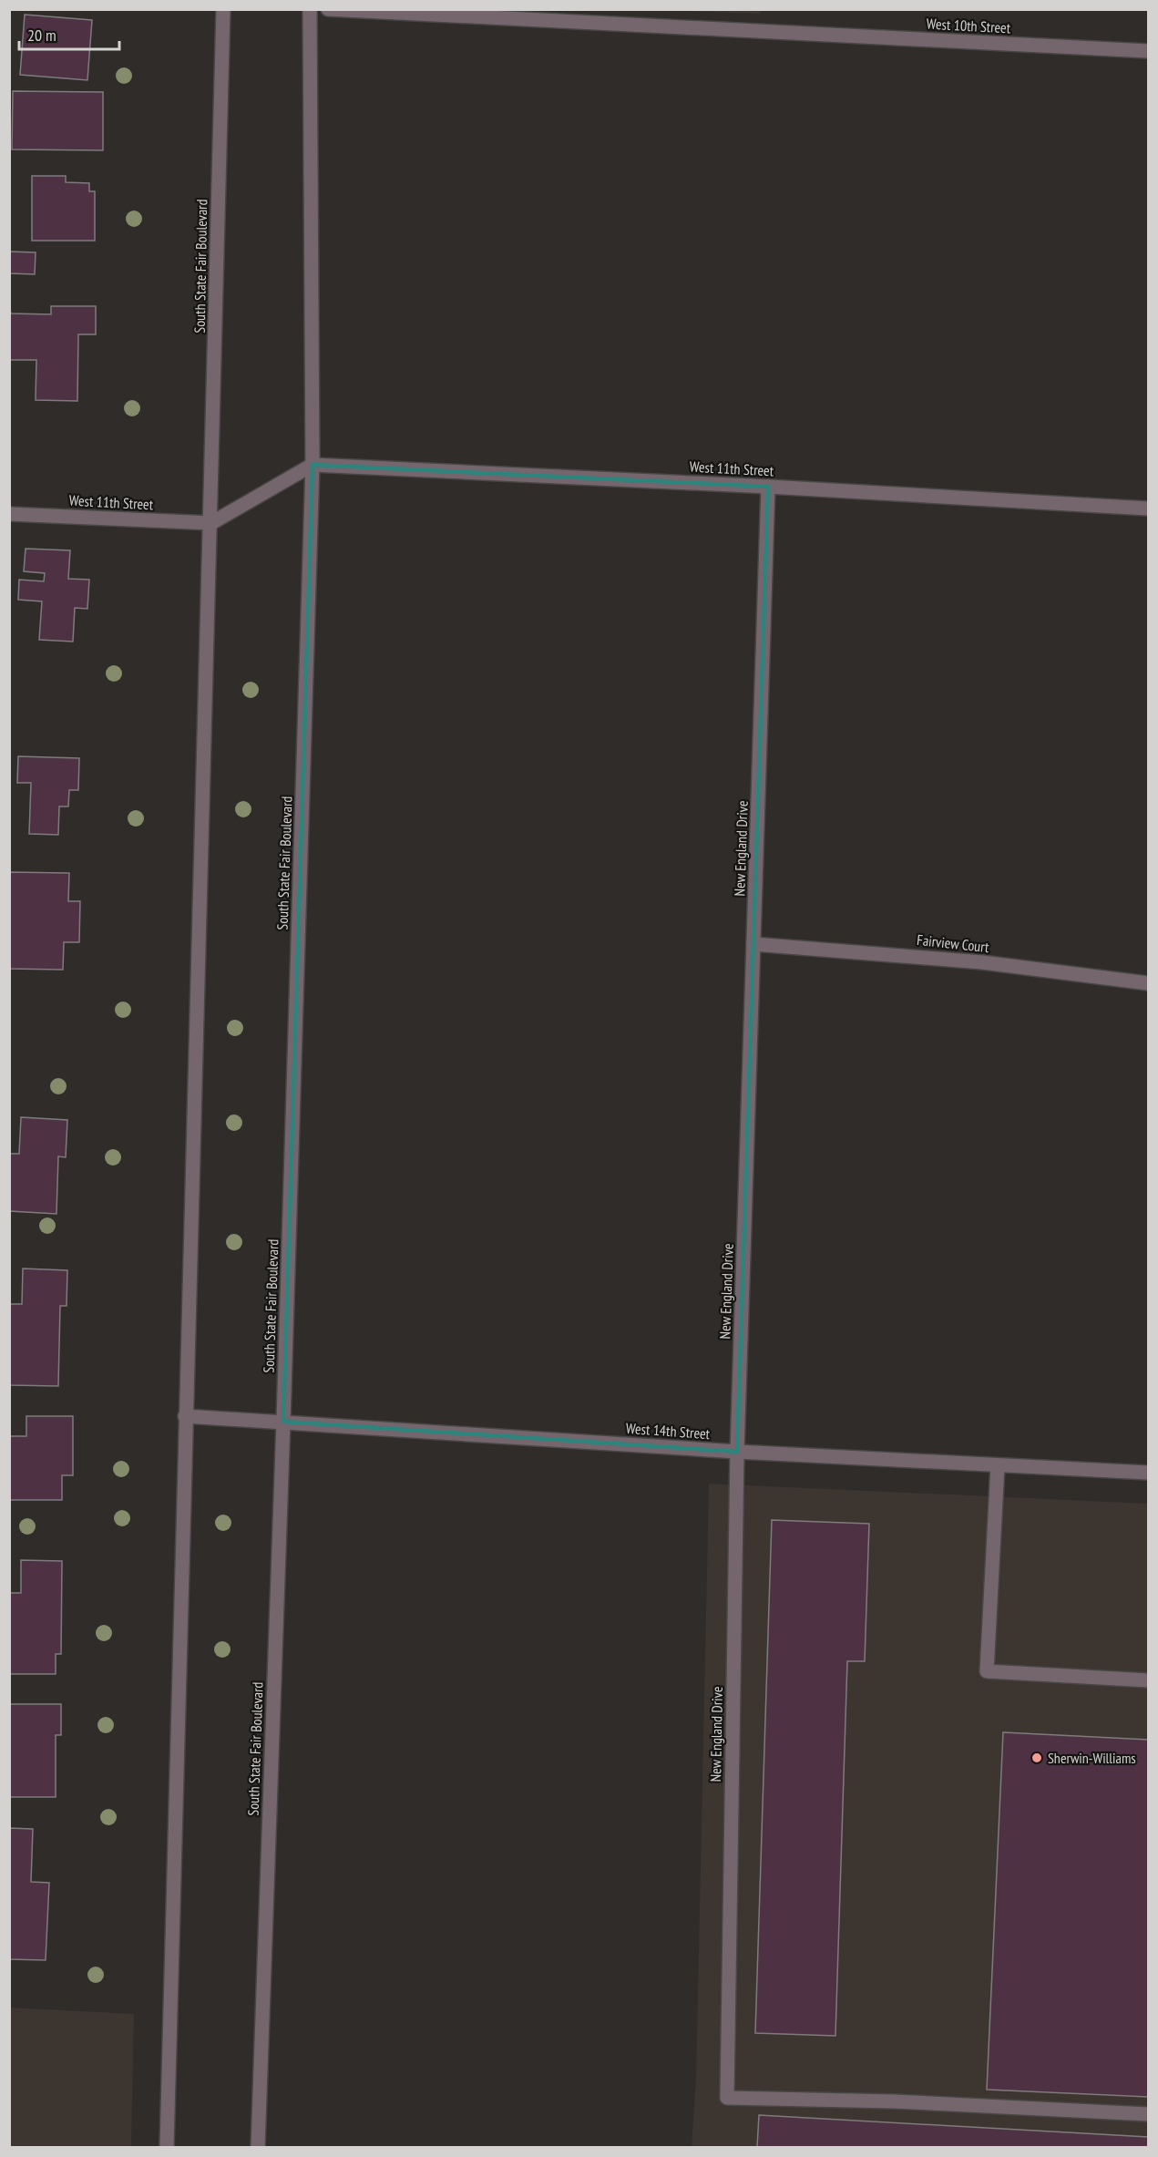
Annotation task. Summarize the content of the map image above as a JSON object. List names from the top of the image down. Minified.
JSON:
{"streets":{"street":["West 10th Street","South State Fair Boulevard","West 11th Street","New England Drive","Fairview Court","West 14th Street"]},"crossings":[["South State Fair Boulevard","West 11th Street"],["South State Fair Boulevard","West 14th Street"],["West 11th Street","New England Drive"],["New England Drive","Fairview Court"],["New England Drive","West 14th Street"]],"places":["Sherwin-Williams"],"scale_bar":"20 m"}
